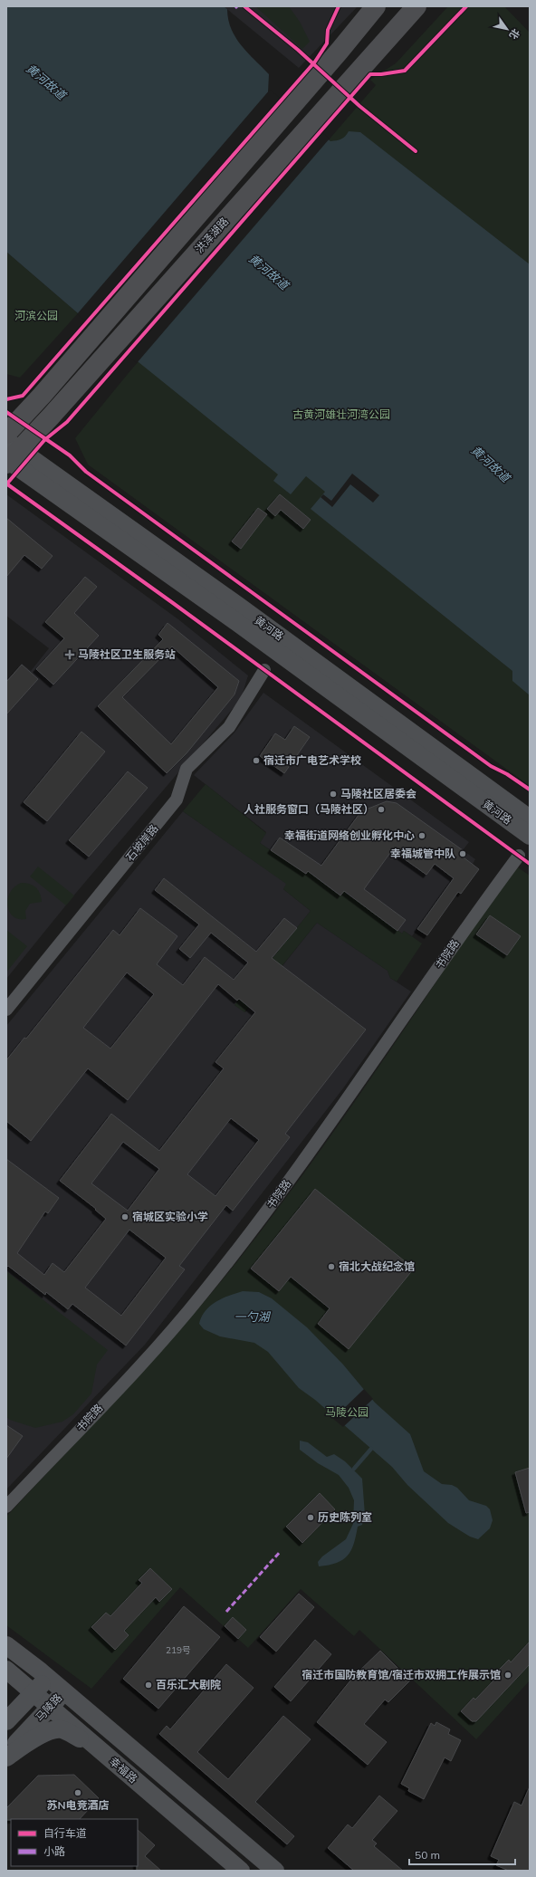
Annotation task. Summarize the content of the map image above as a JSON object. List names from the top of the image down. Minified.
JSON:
{"streets":{"main road":["洪泽湖路","黄河路","马陵路","幸福路"],"street":["石坡岸路","书院路"]},"crossings":[["洪泽湖路","黄河路"],["马陵路","幸福路"]],"water":["黄河故道","一勺湖"],"parks":["河滨公园","古黄河雄壮河湾公园","马陵公园"],"places":{"health":["马陵社区卫生服务站"],"other":["宿迁市广电艺术学校","马陵社区居委会","人社服务窗口（马陵社区）","幸福街道网络创业孵化中心","幸福城管中队","宿城区实验小学","宿北大战纪念馆","历史陈列室","宿迁市国防教育馆/宿迁市双拥工作展示馆","百乐汇大剧院","苏N电竞酒店"]},"house_numbers":["219号"],"legend":["自行车道","小路"],"scale_bar":"50 m","north":"bottom right"}
